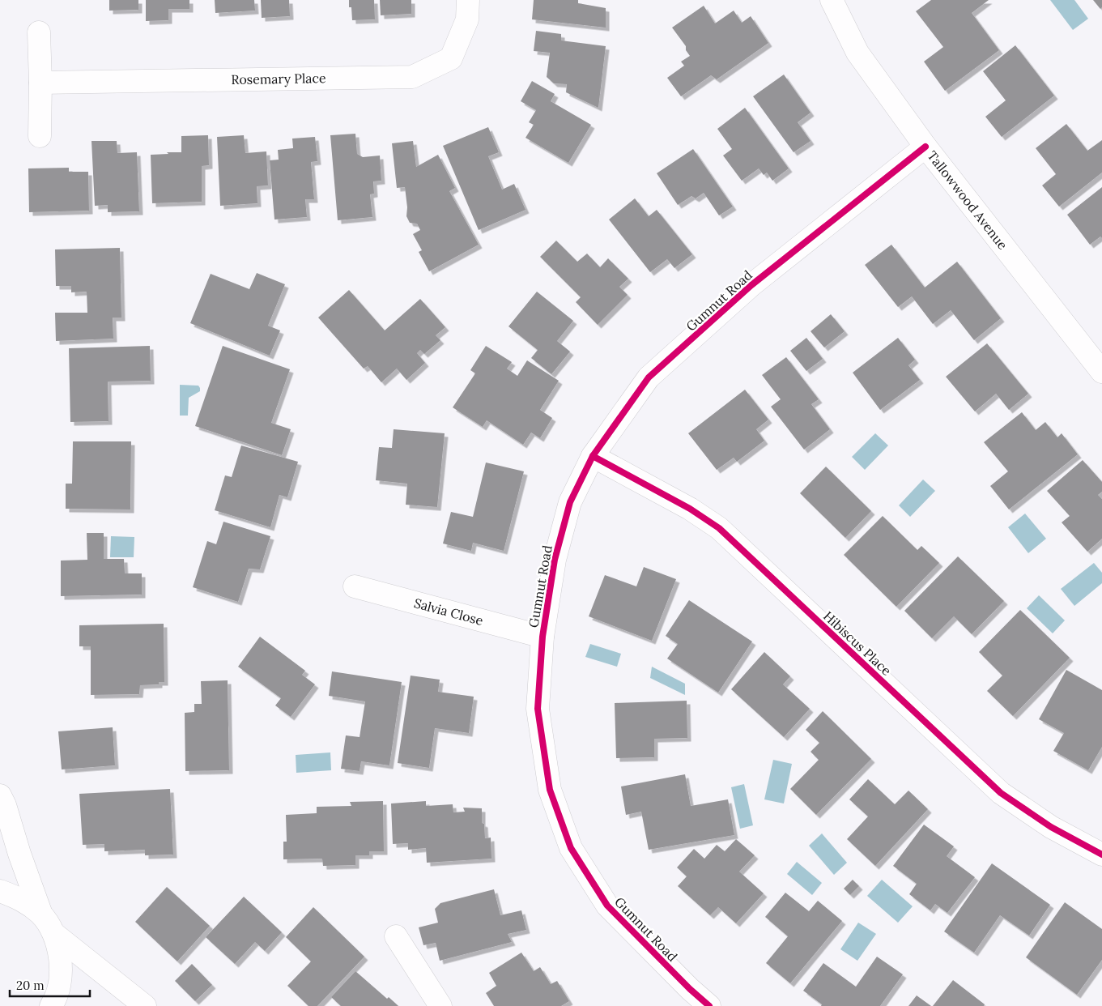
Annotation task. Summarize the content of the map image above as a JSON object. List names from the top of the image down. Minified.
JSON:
{"streets":{"street":["Rosemary Place","Tallowwood Avenue","Gumnut Road","Salvia Close","Hibiscus Place"]},"crossings":[["Tallowwood Avenue","Gumnut Road"],["Gumnut Road","Salvia Close"],["Gumnut Road","Hibiscus Place"]],"scale_bar":"20 m"}
